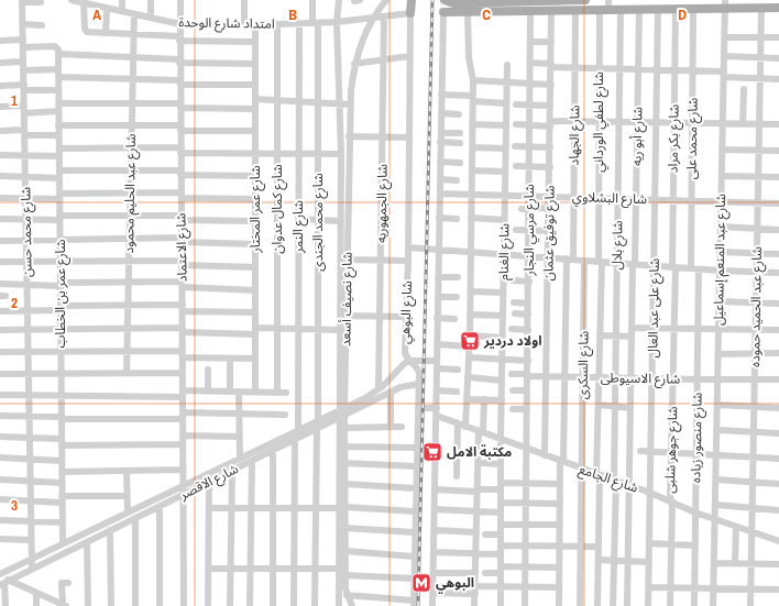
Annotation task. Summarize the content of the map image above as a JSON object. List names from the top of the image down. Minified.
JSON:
{"streets":{"street":["امتداد شارع الوحدة","شارع لطفي الورداني","شارع الجهاد","شارع أبو ريه","شارع بكر مراد","شارع محمد على","شارع عبد الحليم محمود","شارع البشلاوي","شارع الجمهوريه","شارع عمر المختار","شارع كمال عدوان","شارع محمد الجندى","شارع النمر","شارع مرسي النجار","شارع محمد حسن","شارع توفيق عثمان","شارع بلال","شارع الاعتماد","شارع الغنام","شارع عبد المنعم إسماعيل","شارع عمر بن الخطاب","شارع نصيف أسعد","شارع عبد الحميد حموده","شارع على عبد العال","شارع البوهي","شارع السكرى","شارع الاسيوطى","شارع منصور زياده","شارع جوهر شلبى","شارع الجامع","شارع الاقصر"]},"crossings":[["امتداد شارع الوحدة","شارع عبد الحليم محمود"],["امتداد شارع الوحدة","شارع الجمهوريه"],["امتداد شارع الوحدة","شارع عمر المختار"],["امتداد شارع الوحدة","شارع كمال عدوان"],["امتداد شارع الوحدة","شارع محمد الجندى"],["امتداد شارع الوحدة","شارع النمر"],["امتداد شارع الوحدة","شارع الاعتماد"],["امتداد شارع الوحدة","شارع نصيف أسعد"],["امتداد شارع الوحدة","شارع البوهي"],["شارع لطفي الورداني","شارع البشلاوي"],["شارع لطفي الورداني","شارع الاسيوطى"],["شارع لطفي الورداني","شارع الجامع"],["شارع الجهاد","شارع البشلاوي"],["شارع الجهاد","شارع الاسيوطى"],["شارع الجهاد","شارع الجامع"],["شارع أبو ريه","شارع البشلاوي"],["شارع أبو ريه","شارع الاسيوطى"],["شارع أبو ريه","شارع الجامع"],["شارع بكر مراد","شارع البشلاوي"],["شارع بكر مراد","شارع جوهر شلبى"],["شارع محمد على","شارع البشلاوي"],["شارع البشلاوي","شارع مرسي النجار"],["شارع البشلاوي","شارع توفيق عثمان"],["شارع البشلاوي","شارع بلال"],["شارع البشلاوي","شارع الغنام"],["شارع البشلاوي","شارع عبد المنعم إسماعيل"],["شارع البشلاوي","شارع عبد الحميد حموده"],["شارع البشلاوي","شارع على عبد العال"],["شارع الجمهوريه","شارع الاقصر"],["شارع محمد الجندى","شارع الاقصر"],["شارع النمر","شارع الاقصر"],["شارع مرسي النجار","شارع الاسيوطى"],["شارع مرسي النجار","شارع الجامع"],["شارع محمد حسن","شارع عمر بن الخطاب"],["شارع محمد حسن","شارع الاقصر"],["شارع توفيق عثمان","شارع الاسيوطى"],["شارع توفيق عثمان","شارع الجامع"],["شارع بلال","شارع الاسيوطى"],["شارع بلال","شارع الجامع"],["شارع الاعتماد","شارع الاقصر"],["شارع الغنام","شارع الجامع"],["شارع عبد المنعم إسماعيل","شارع الاسيوطى"],["شارع عبد المنعم إسماعيل","شارع الجامع"],["شارع عمر بن الخطاب","شارع الاقصر"],["شارع نصيف أسعد","شارع الاقصر"],["شارع عبد الحميد حموده","شارع الاسيوطى"],["شارع عبد الحميد حموده","شارع الجامع"],["شارع على عبد العال","شارع الاسيوطى"],["شارع على عبد العال","شارع الجامع"],["شارع البوهي","شارع الاقصر"],["شارع السكرى","شارع الاسيوطى"],["شارع السكرى","شارع الجامع"],["شارع الاسيوطى","شارع منصور زياده"],["شارع الاسيوطى","شارع جوهر شلبى"],["شارع منصور زياده","شارع الجامع"],["شارع جوهر شلبى","شارع الجامع"]],"places":{"supermarket":["اولاد دردير","مكتبة الامل"],"metro station":["البوهي"]},"grid":{"columns":["A","B","C","D"],"rows":["1","2","3"]}}
